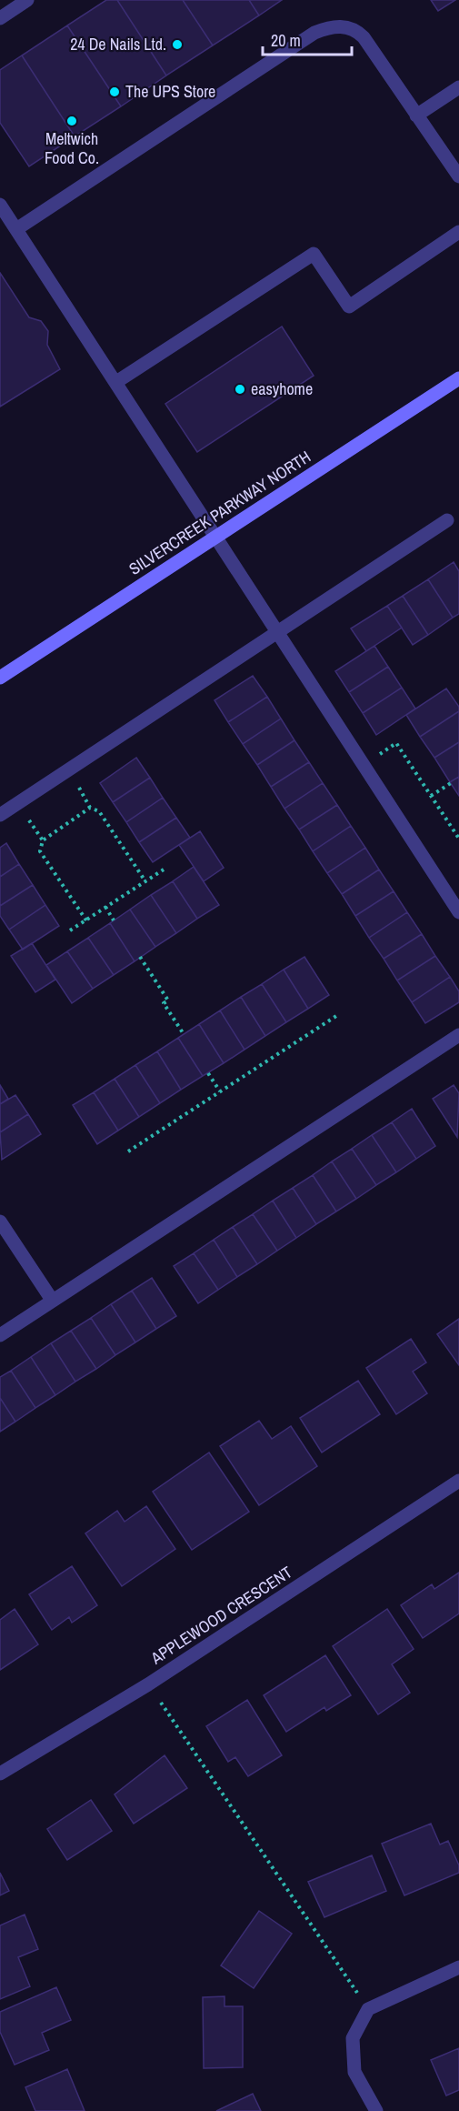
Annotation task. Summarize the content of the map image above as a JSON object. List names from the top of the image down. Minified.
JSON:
{"streets":{"main road":["SILVERCREEK PARKWAY NORTH"],"street":["APPLEWOOD CRESCENT"]},"places":["24 De Nails Ltd.","The UPS Store","Meltwich Food Co.","easyhome"],"scale_bar":"20 m"}
